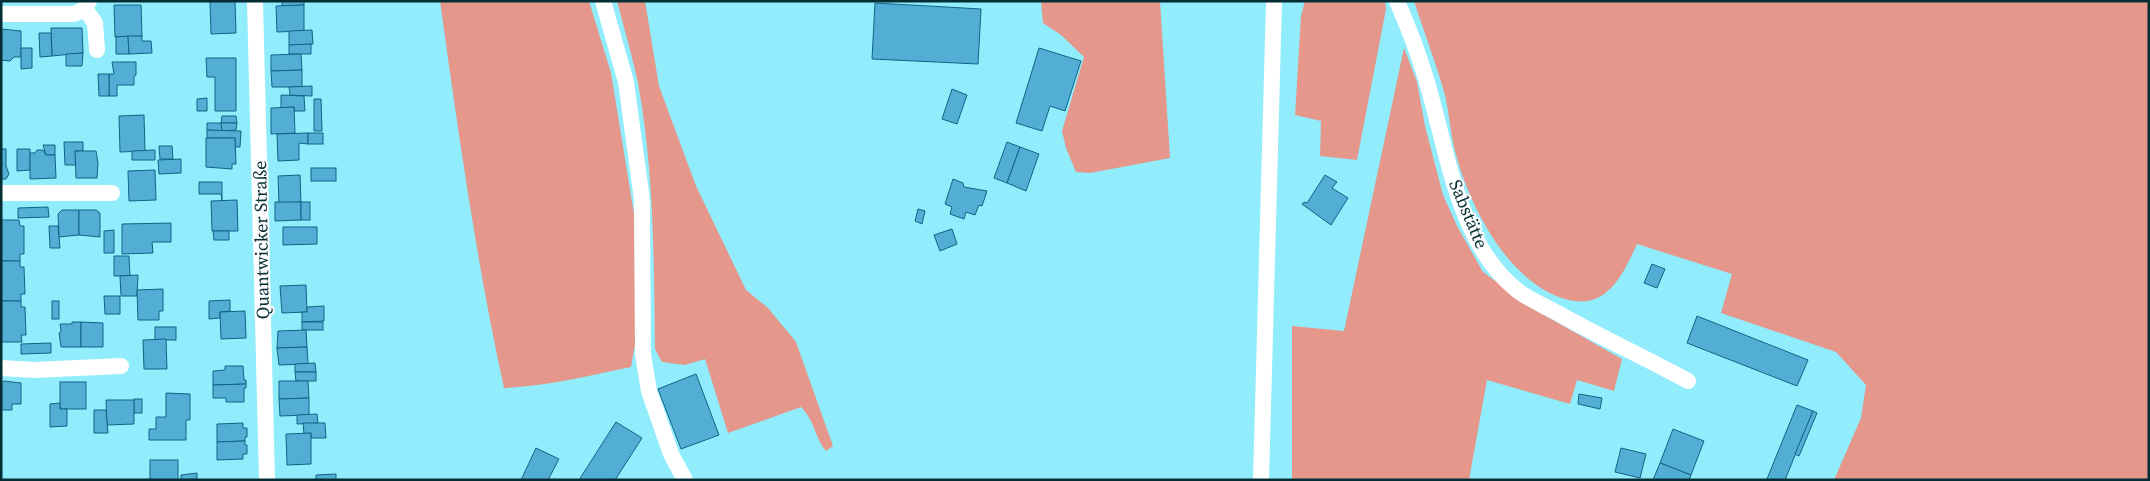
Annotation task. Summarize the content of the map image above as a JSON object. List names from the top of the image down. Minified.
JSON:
{"streets":{"street":["Sabstätte","Quantwicker Straße"]}}
